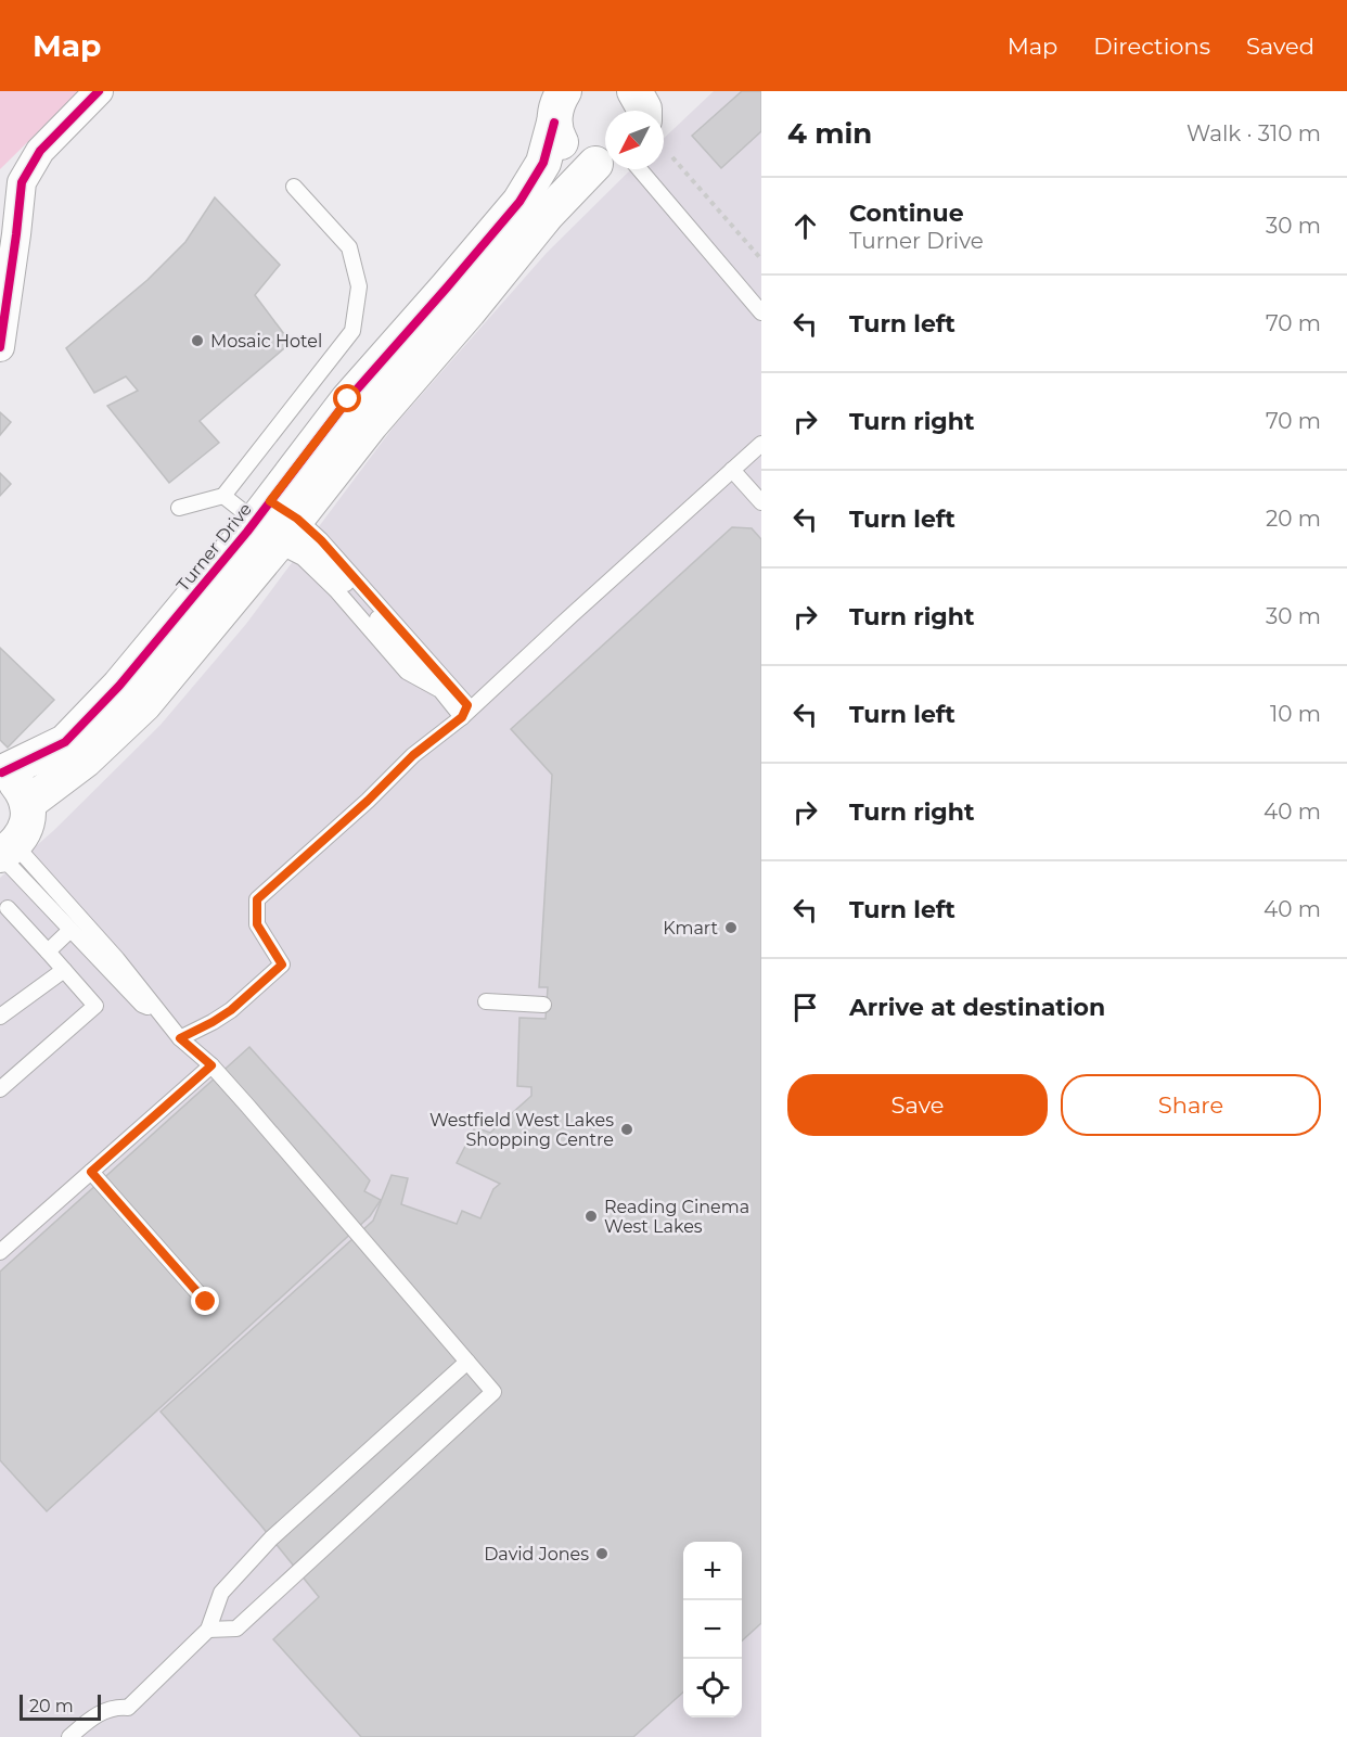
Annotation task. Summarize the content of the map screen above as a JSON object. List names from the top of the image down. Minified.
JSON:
{"streets":{"street":["Turner Drive"]},"places":["Mosaic Hotel","Kmart","Westfield West Lakes Shopping Centre","Reading Cinema West Lakes","David Jones"],"scale_bar":"20 m","north":"bottom left","page":{"header":"Map","nav":["Map","Directions","Saved"],"heading":["4 min","Walk · 310 m"],"list":[["Continue","Turner Drive","30 m"],["Turn left","70 m"],["Turn right","70 m"],["Turn left","20 m"],["Turn right","30 m"],["Turn left","10 m"],["Turn right","40 m"],["Turn left","40 m"],"Arrive at destination"],"buttons":["Save","Share"],"map_buttons":["+","−"],"scale":"20 m"}}
